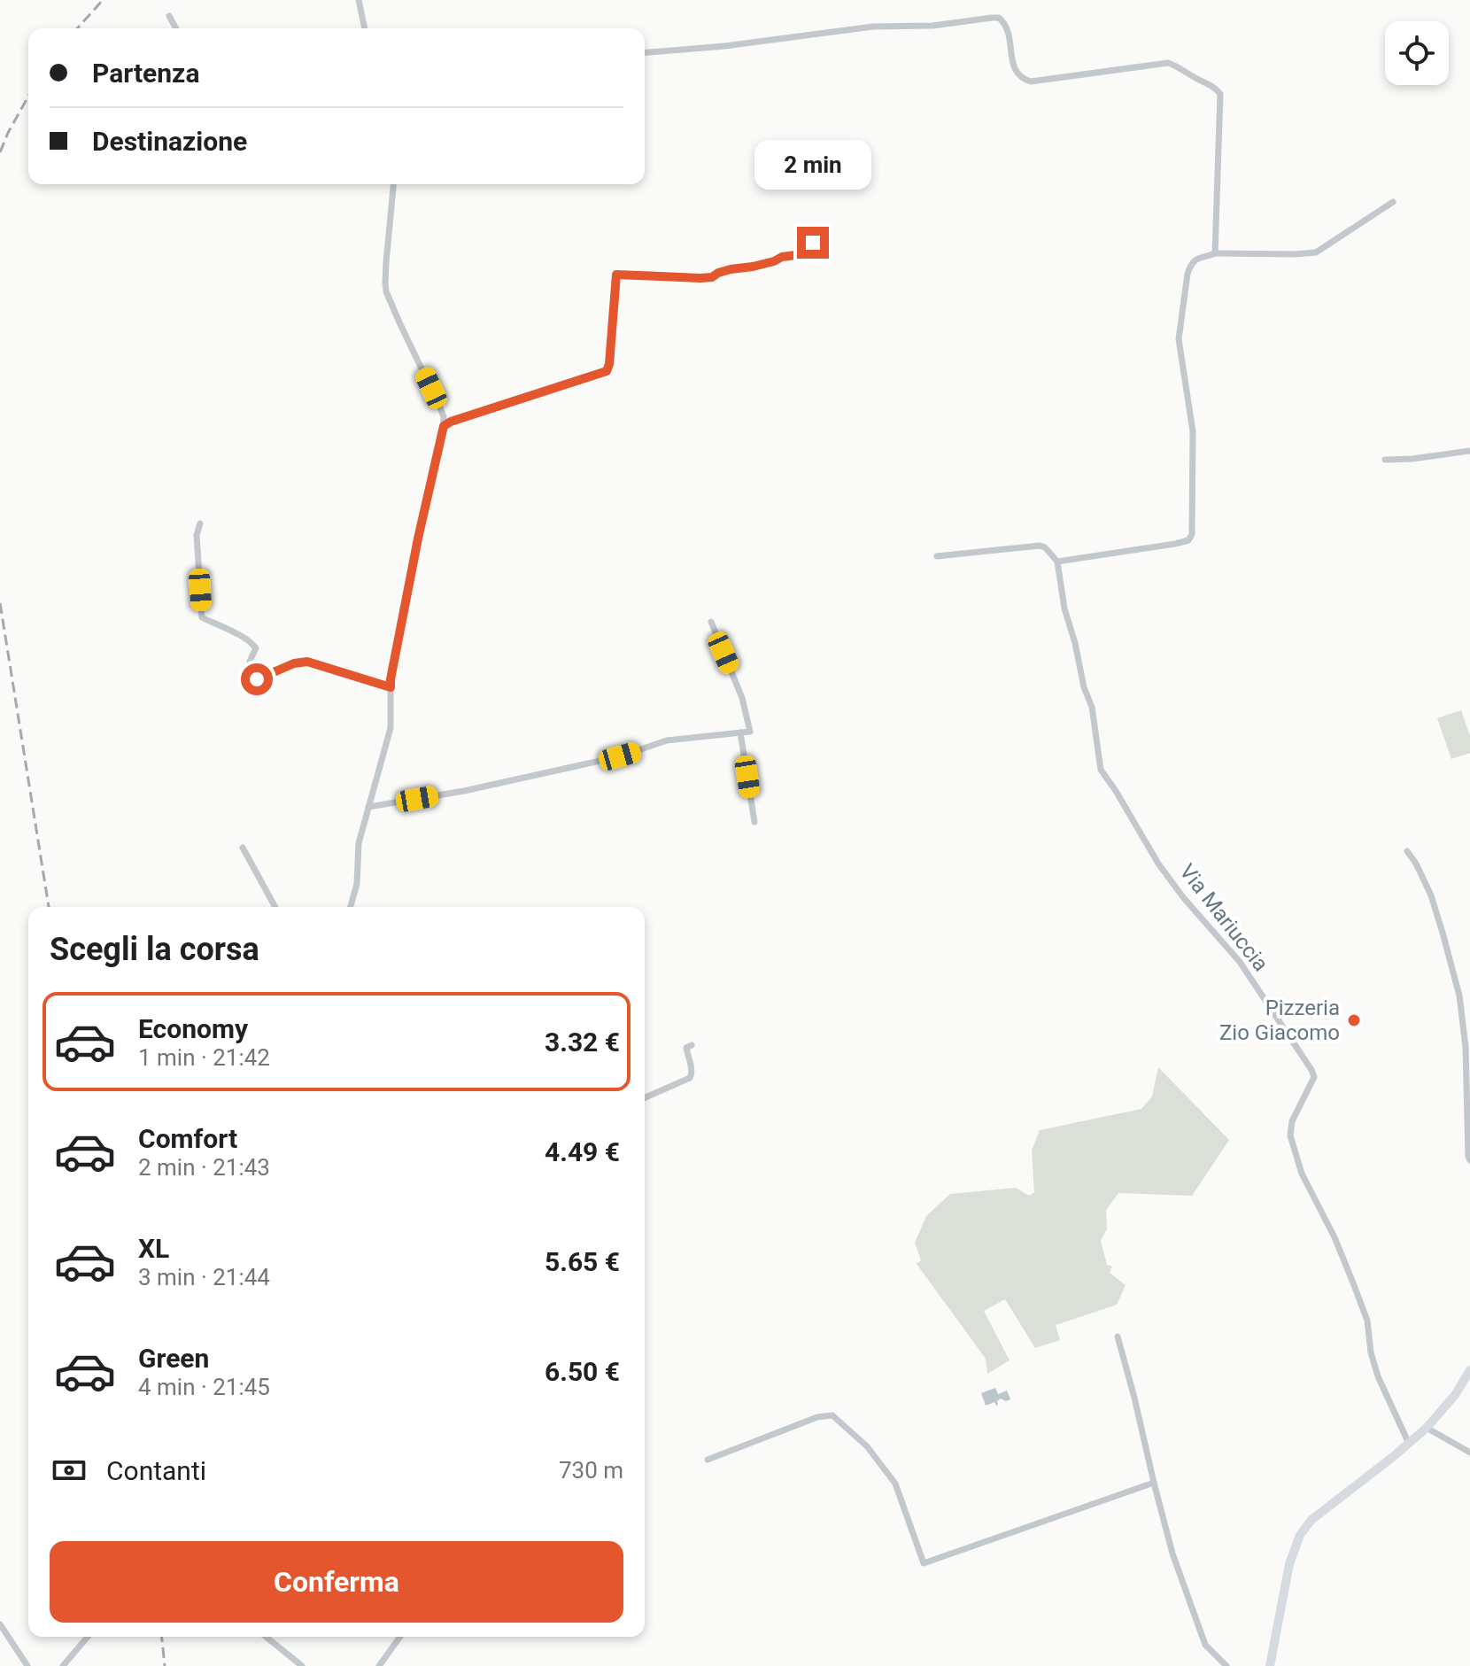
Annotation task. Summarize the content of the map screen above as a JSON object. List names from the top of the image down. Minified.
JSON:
{"streets":{"street":["Via Mariuccia"]},"places":["Pizzeria Zio Giacomo"],"page":{"banner":["Partenza","Destinazione"],"bubble":"2 min","heading":"Scegli la corsa","list":[{"name":"Economy","note":"1 min · 21:42","value":"3.32 €"},{"name":"Comfort","note":"2 min · 21:43","value":"4.49 €"},{"name":"XL","note":"3 min · 21:44","value":"5.65 €"},{"name":"Green","note":"4 min · 21:45","value":"6.50 €"}],"pay":["Contanti","730 m"],"buttons":"Conferma"}}
